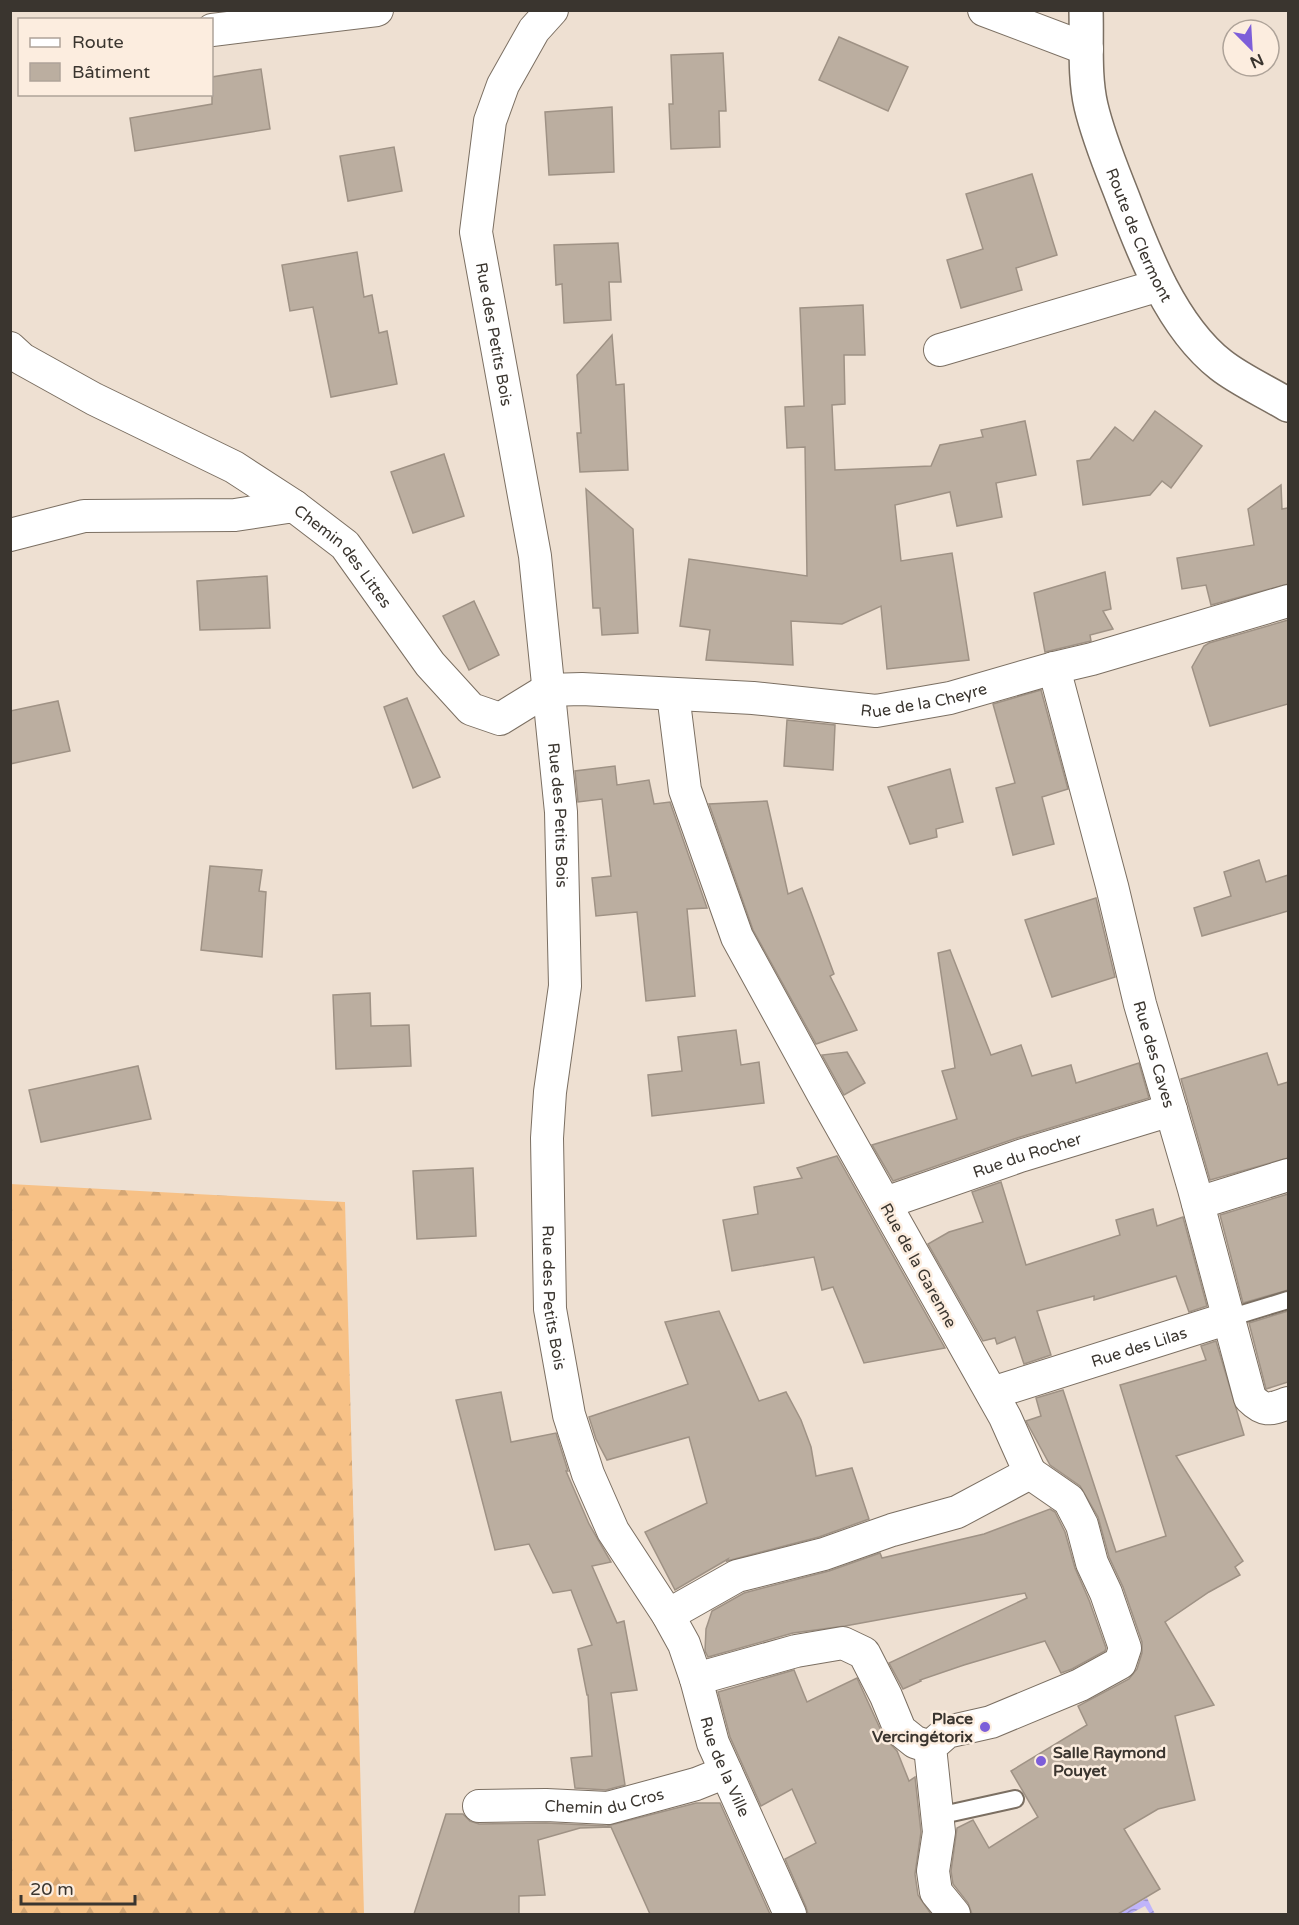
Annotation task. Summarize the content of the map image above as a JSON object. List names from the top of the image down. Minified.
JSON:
{"streets":{"street":["Route de Clermont","Rue des Petits Bois","Chemin des Littes","Rue de la Cheyre","Rue des Caves","Rue du Rocher","Rue de la Garenne","Rue des Lilas","Rue de la Ville","Chemin du Cros"]},"crossings":[["Rue des Petits Bois","Chemin des Littes"],["Rue des Petits Bois","Rue de la Cheyre"],["Rue des Petits Bois","Rue de la Ville"],["Chemin des Littes","Rue de la Cheyre"],["Rue de la Cheyre","Rue des Caves"],["Rue de la Cheyre","Rue de la Garenne"],["Rue des Caves","Rue du Rocher"],["Rue des Caves","Rue des Lilas"],["Rue du Rocher","Rue de la Garenne"],["Rue de la Garenne","Rue des Lilas"],["Rue de la Ville","Chemin du Cros"]],"places":["Place Vercingétorix","Salle Raymond Pouyet"],"legend":["Route","Bâtiment"],"scale_bar":"20 m","north":"bottom right"}
